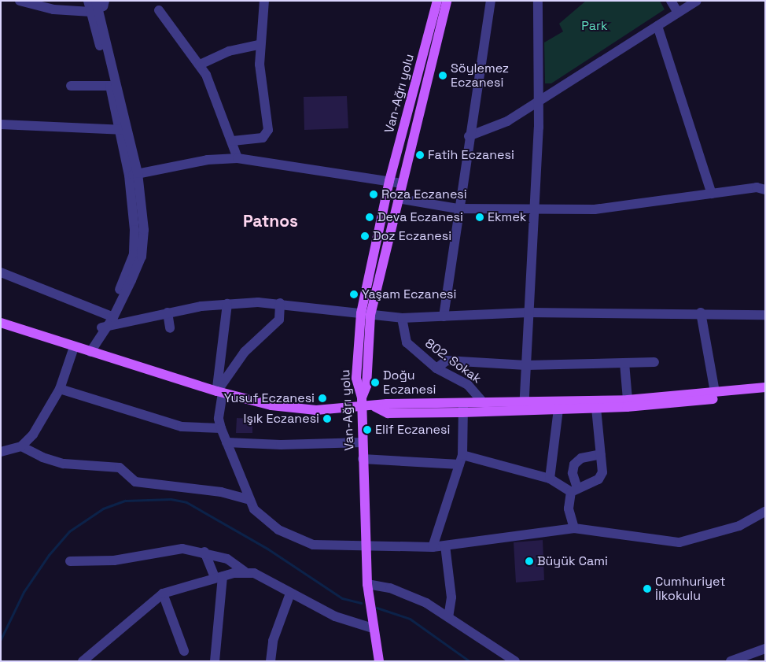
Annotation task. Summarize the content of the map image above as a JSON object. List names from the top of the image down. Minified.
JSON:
{"streets":{"main road":["Van-Ağrı yolu"],"street":["802. Sokak"]},"districts":["Patnos"],"parks":["Park"],"places":["Söylemez Eczanesi","Fatih Eczanesi","Roza Eczanesi","Deva Eczanesi","Ekmek","Doz Eczanesi","Yaşam Eczanesi","Doğu Eczanesi","Yusuf Eczanesi","Işık Eczanesi","Elif Eczanesi","Büyük Cami","Cumhuriyet İlkokulu"]}
